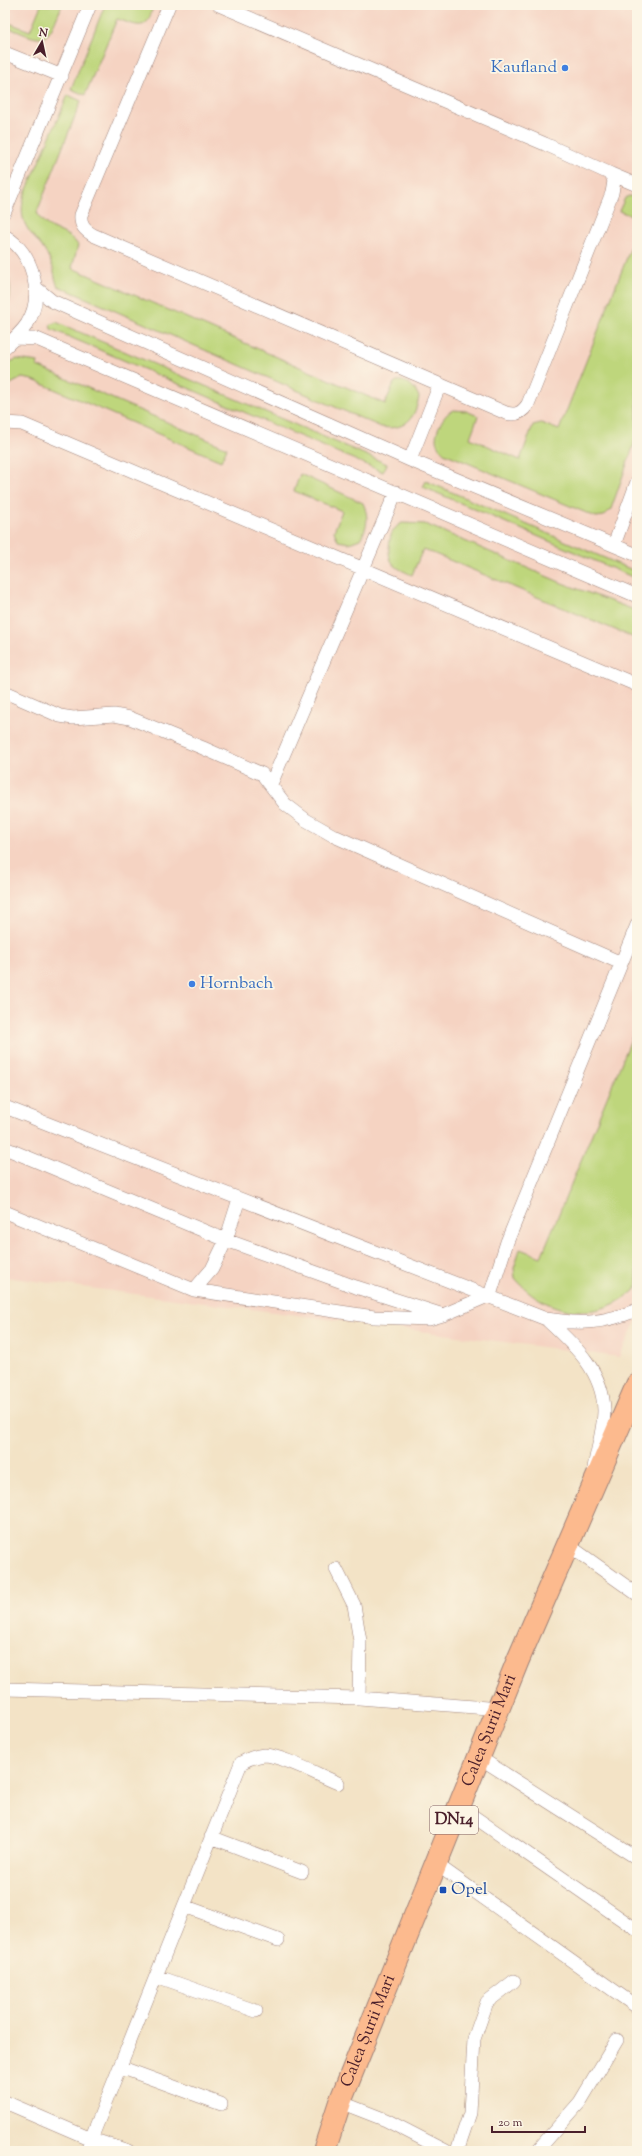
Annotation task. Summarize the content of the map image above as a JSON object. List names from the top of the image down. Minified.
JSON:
{"streets":{"main road":["Calea Șurii Mari","DN14"]},"places":{"other":["Kaufland","Hornbach"],"transit":["Opel"]},"scale_bar":"20 m","north":"top"}
